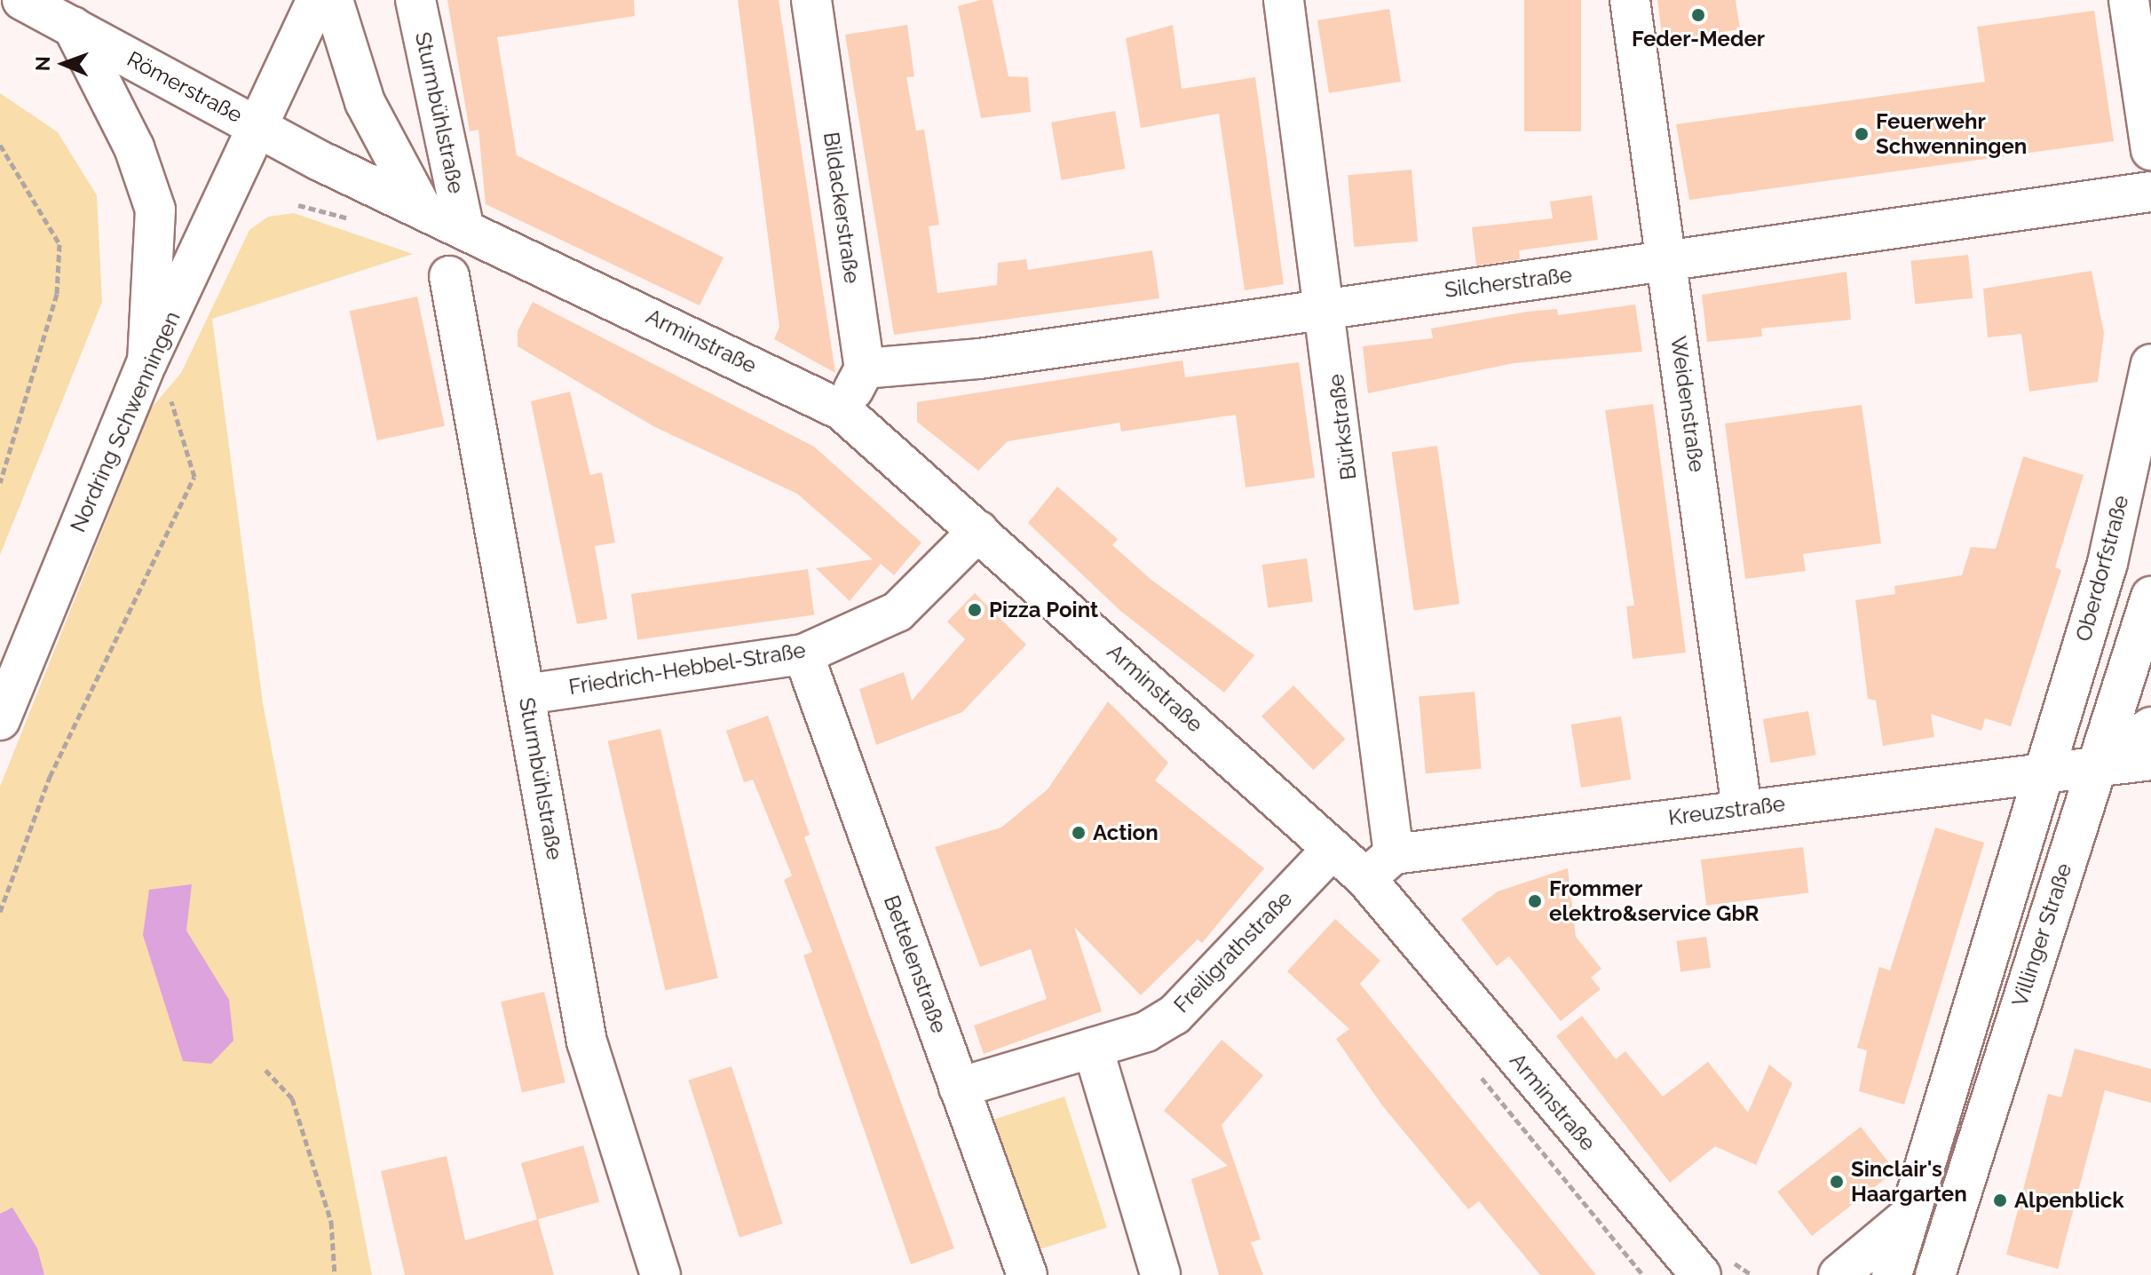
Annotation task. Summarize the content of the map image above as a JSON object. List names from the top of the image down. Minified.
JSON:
{"streets":{"street":["Römerstraße","Sturmbühlstraße","Bildackerstraße","Silcherstraße","Arminstraße","Weidenstraße","Nordring Schwenningen","Bürkstraße","Oberdorfstraße","Friedrich-Hebbel-Straße","Kreuzstraße","Villinger Straße","Freiligrathstraße","Bettelenstraße"]},"crossings":[["Römerstraße","Arminstraße"],["Römerstraße","Nordring Schwenningen"],["Sturmbühlstraße","Arminstraße"],["Sturmbühlstraße","Friedrich-Hebbel-Straße"],["Bildackerstraße","Silcherstraße"],["Silcherstraße","Weidenstraße"],["Silcherstraße","Bürkstraße"],["Arminstraße","Nordring Schwenningen"],["Arminstraße","Bürkstraße"],["Arminstraße","Friedrich-Hebbel-Straße"],["Arminstraße","Kreuzstraße"],["Arminstraße","Freiligrathstraße"],["Weidenstraße","Kreuzstraße"],["Bürkstraße","Kreuzstraße"],["Oberdorfstraße","Kreuzstraße"],["Friedrich-Hebbel-Straße","Bettelenstraße"],["Kreuzstraße","Villinger Straße"],["Freiligrathstraße","Bettelenstraße"]],"places":["Feder-Meder","Feuerwehr Schwenningen","Pizza Point","Action","Frommer elektro&service GbR","Sinclair's Haargarten","Alpenblick"],"north":"left"}
